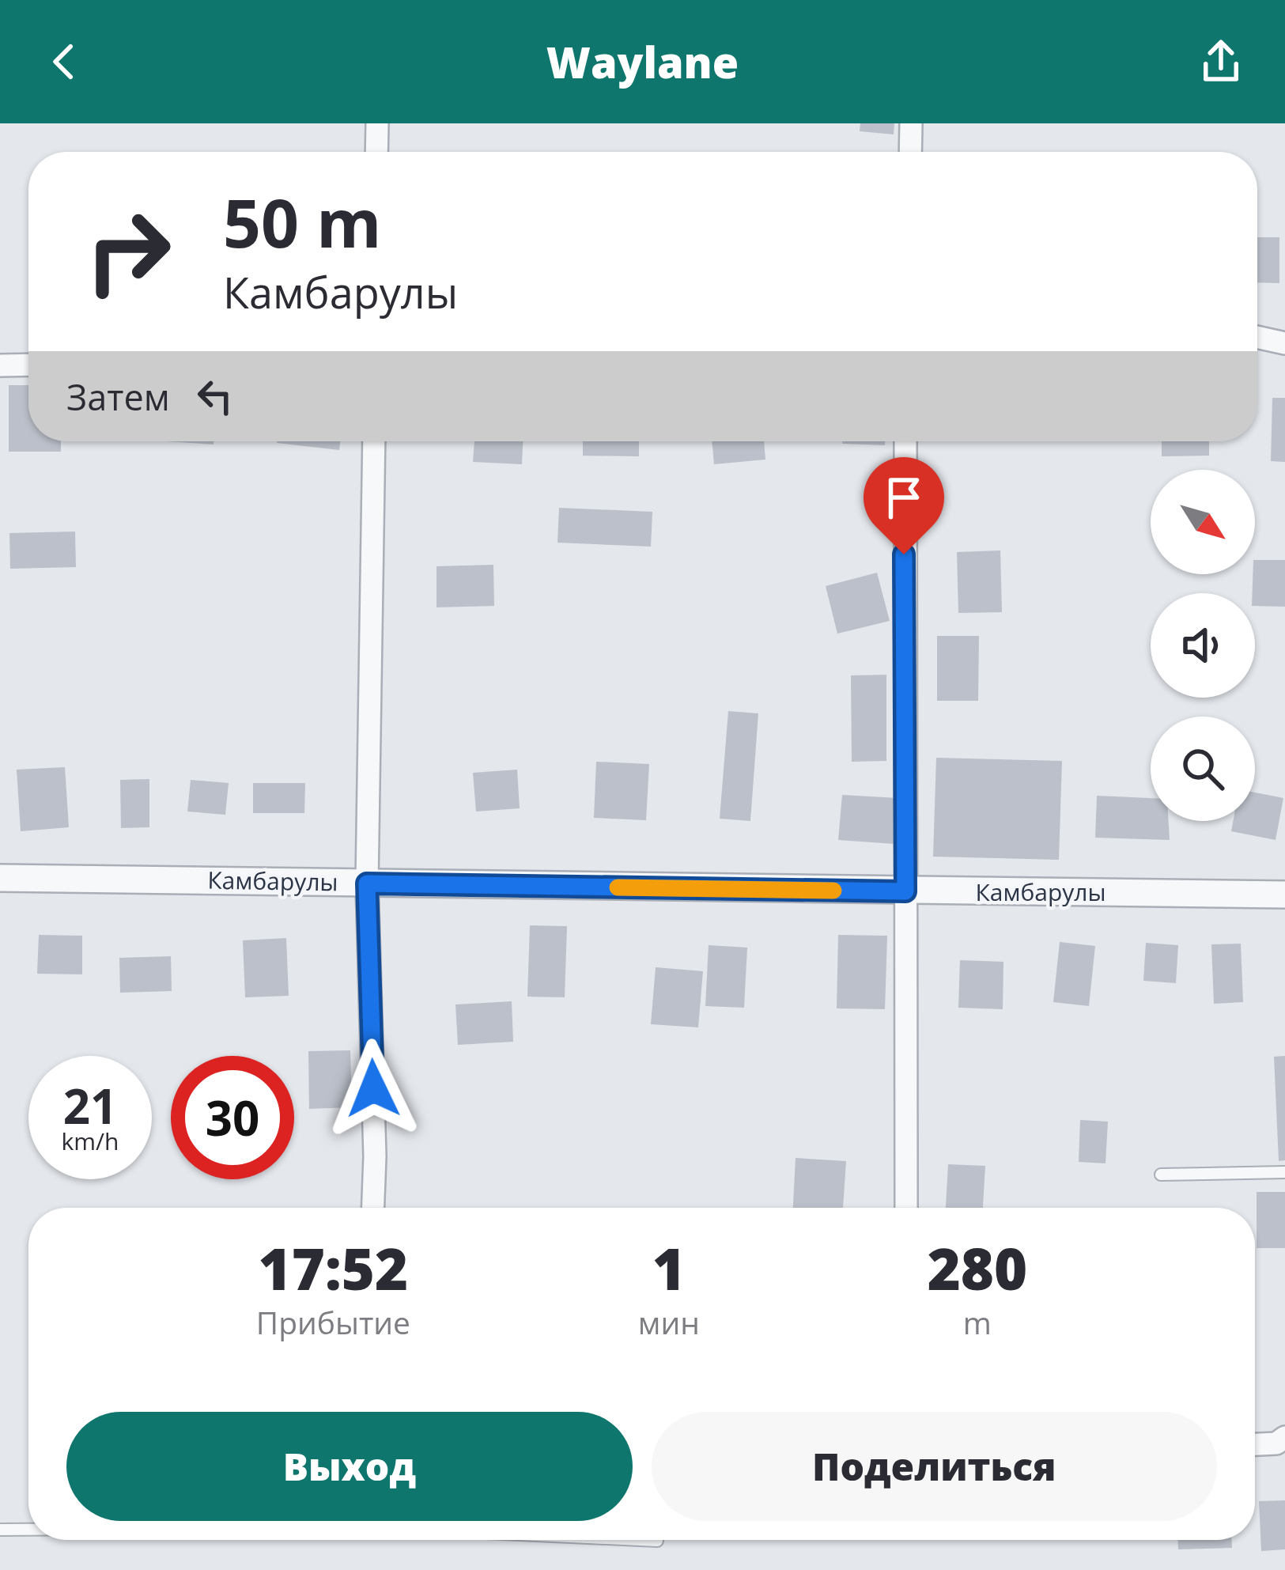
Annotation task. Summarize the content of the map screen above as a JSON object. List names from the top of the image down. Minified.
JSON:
{"streets":{"street":["Камбарулы"]},"north":"bottom right","page":{"header":"Waylane","turn":["50 m","Камбарулы"],"then":"Затем","speed":"21 km/h","limit":"30","eta":["17:52","Прибытие","1","мин","280","m"],"buttons":["Выход","Поделиться"]}}
